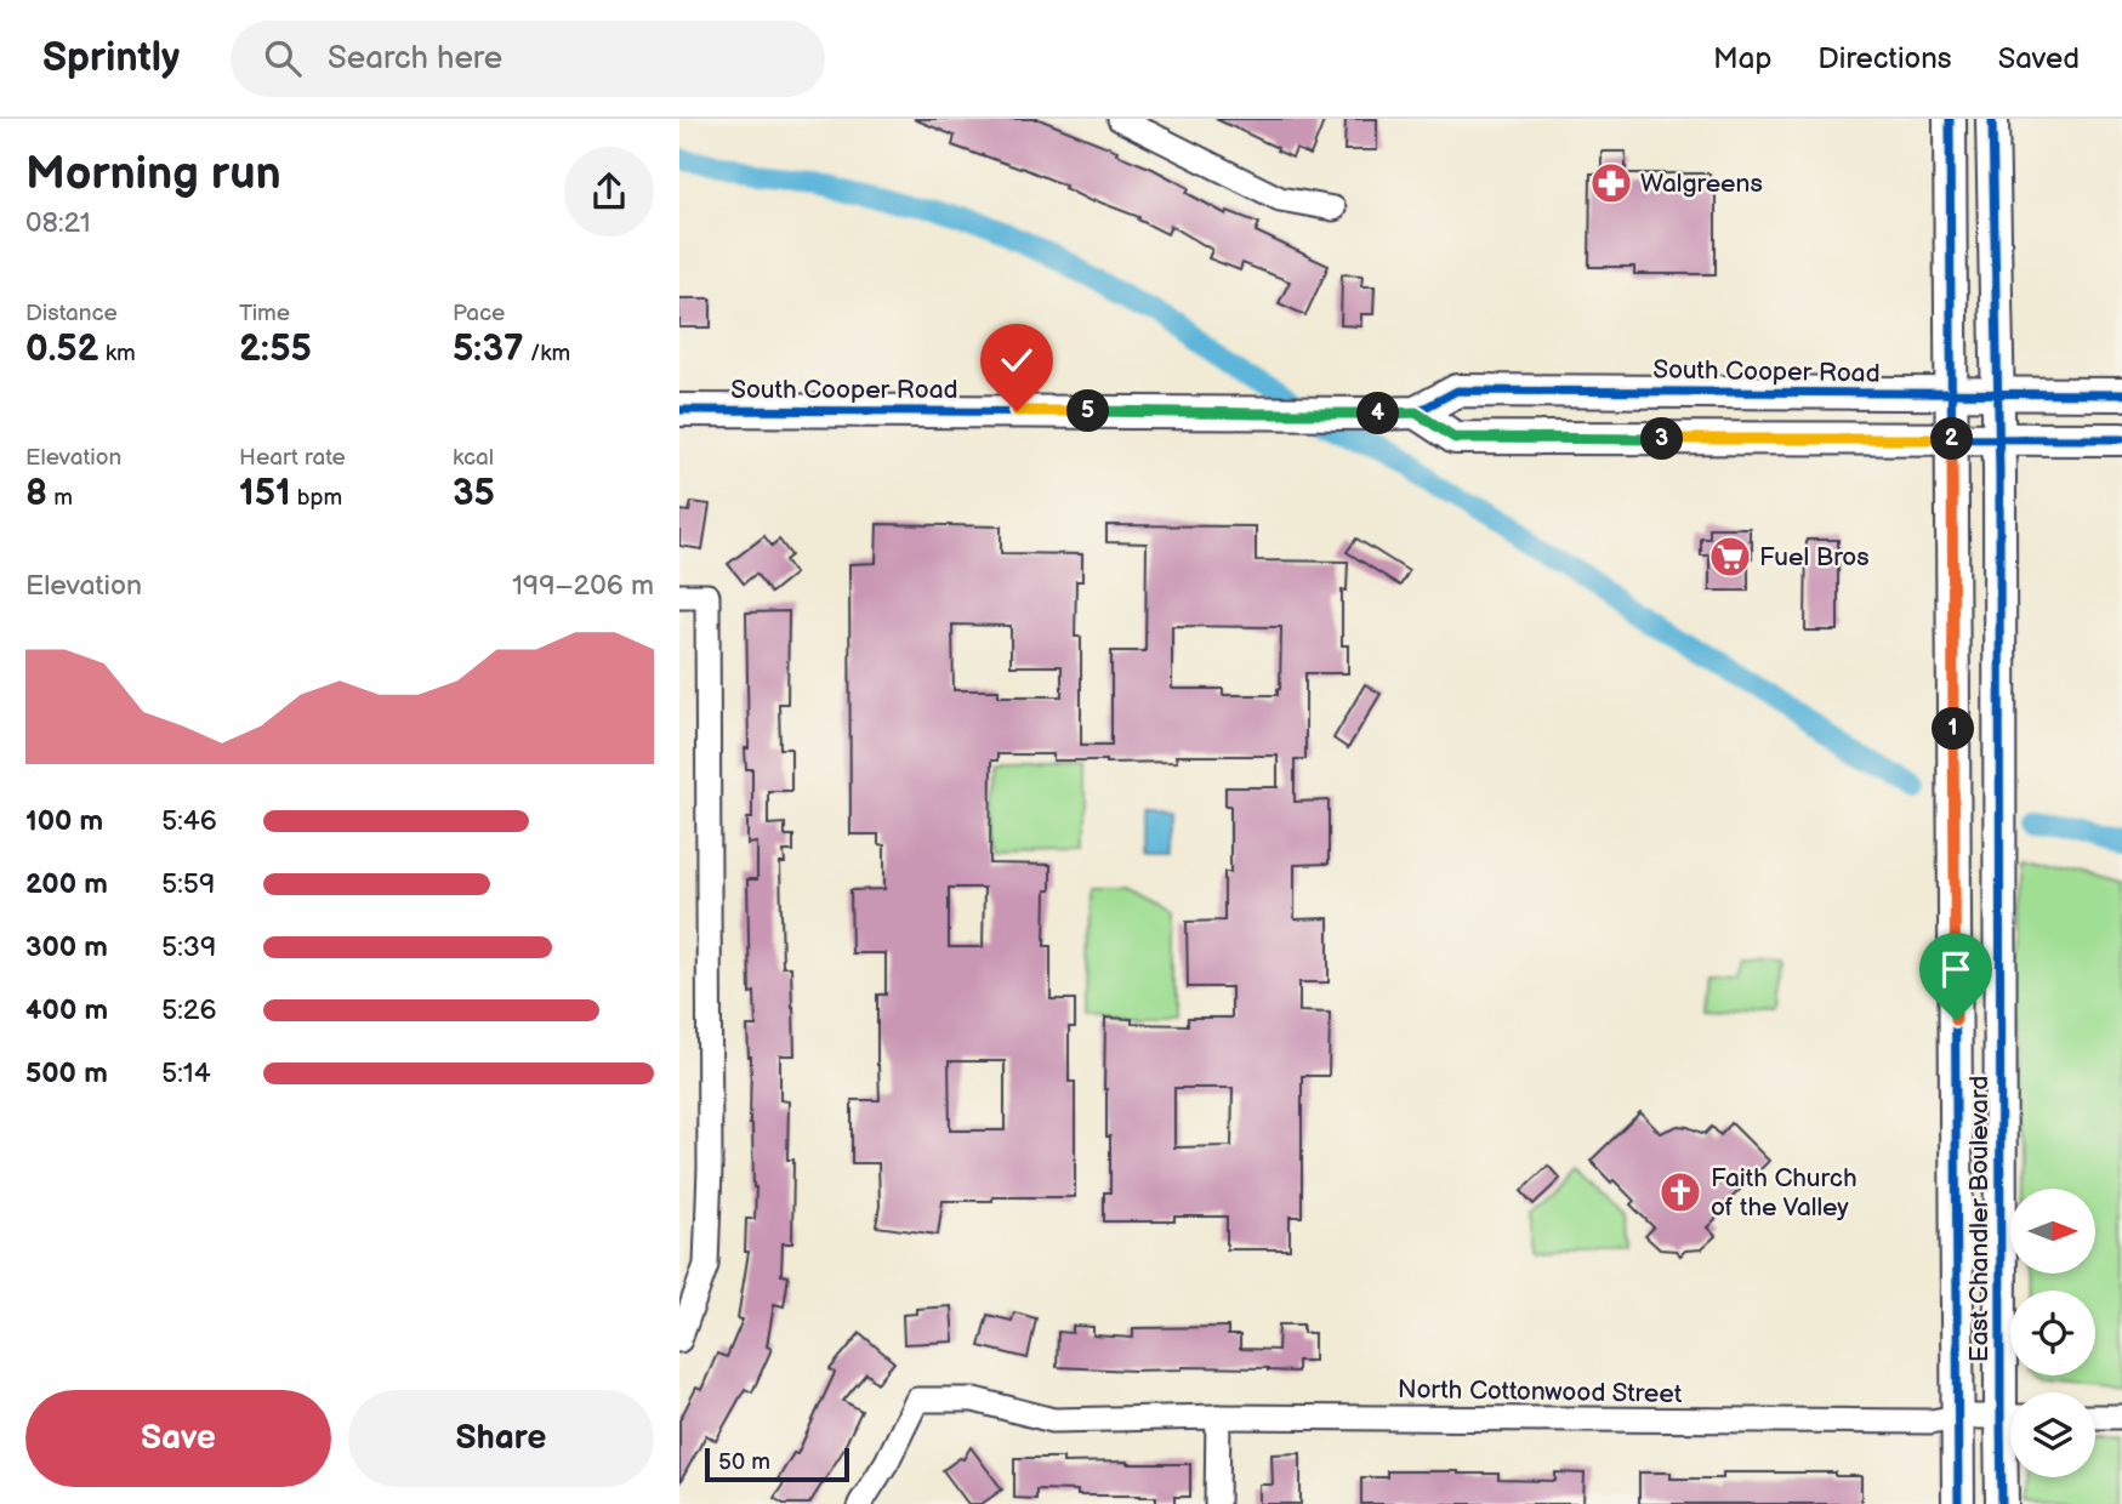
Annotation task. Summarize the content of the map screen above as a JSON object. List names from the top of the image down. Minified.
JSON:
{"streets":{"main road":["South Cooper Road","East Chandler Boulevard"],"street":["North Cottonwood Street"]},"crossings":[["South Cooper Road","East Chandler Boulevard"],["East Chandler Boulevard","North Cottonwood Street"]],"places":{"pharmacy":["Walgreens"],"supermarket":["Fuel Bros"],"church":["Faith Church of the Valley"]},"scale_bar":"50 m","north":"right","page":{"header":"Sprintly","search":"Search here","nav":["Map","Directions","Saved"],"heading":["Morning run","08:21"],"stats":[["Distance","0.52 km"],["Time","2:55"],["Pace","5:37 /km"],["Elevation","8 m"],["Heart rate","151 bpm"],["kcal","35"]],"pins":["5","4","2","3","1"],"chart":["Elevation","199–206 m"],"list":[{"name":"100 m","note":"5:46"},{"name":"200 m","note":"5:59"},{"name":"300 m","note":"5:39"},{"name":"400 m","note":"5:26"},{"name":"500 m","note":"5:14"}],"buttons":["Save","Share"],"scale":"50 m"}}
